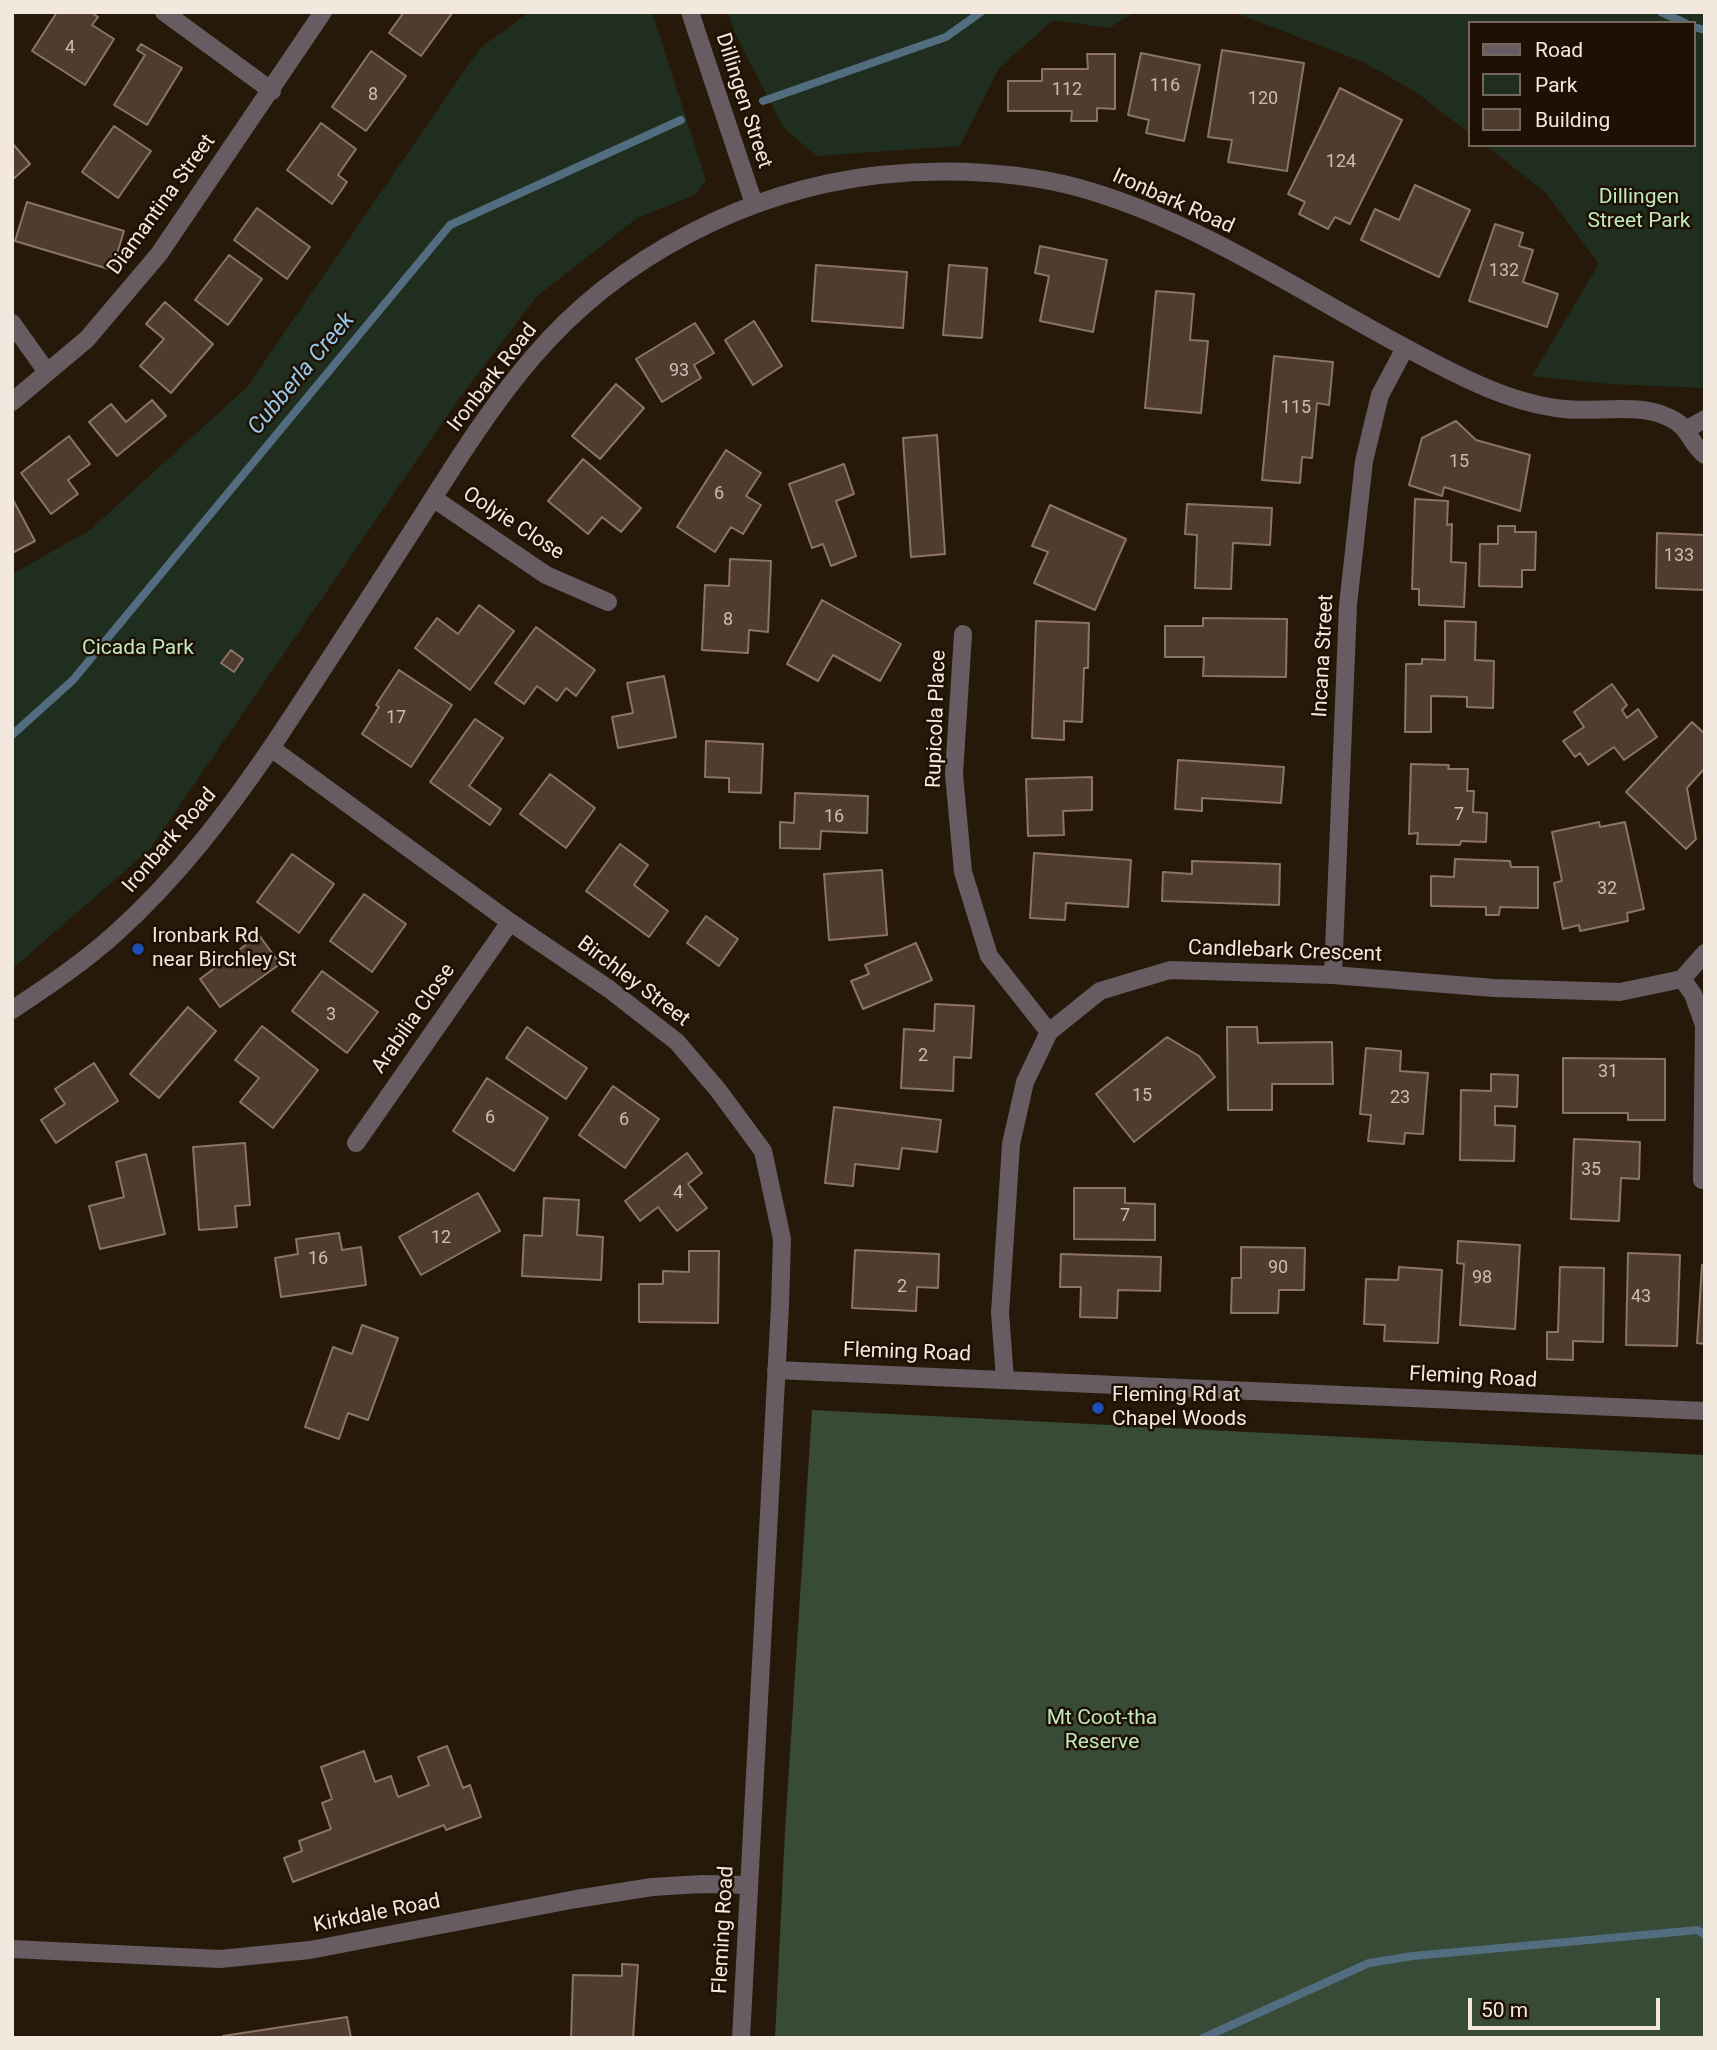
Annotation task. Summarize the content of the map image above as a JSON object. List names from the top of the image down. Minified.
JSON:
{"streets":{"street":["Dillingen Street","Ironbark Road","Diamantina Street","Oolyie Close","Incana Street","Rupicola Place","Candlebark Crescent","Birchley Street","Arabilia Close","Fleming Road","Kirkdale Road"]},"crossings":[["Dillingen Street","Ironbark Road"],["Ironbark Road","Oolyie Close"],["Ironbark Road","Incana Street"],["Ironbark Road","Birchley Street"],["Incana Street","Candlebark Crescent"],["Rupicola Place","Candlebark Crescent"],["Candlebark Crescent","Fleming Road"],["Birchley Street","Arabilia Close"],["Birchley Street","Fleming Road"],["Fleming Road","Kirkdale Road"]],"water":["Cubberla Creek"],"parks":["Dillingen Street Park","Cicada Park","Mt Coot-tha Reserve"],"places":["Ironbark Rd near Birchley St","Fleming Rd at Chapel Woods"],"house_numbers":["4","116","112","8","120","124","132","93","115","15","6","133","8","17","7","16","32","3","2","31","15","23","6","6","35","4","7","12","16","90","98","2","43"],"legend":["Road","Park","Building"],"scale_bar":"50 m"}
